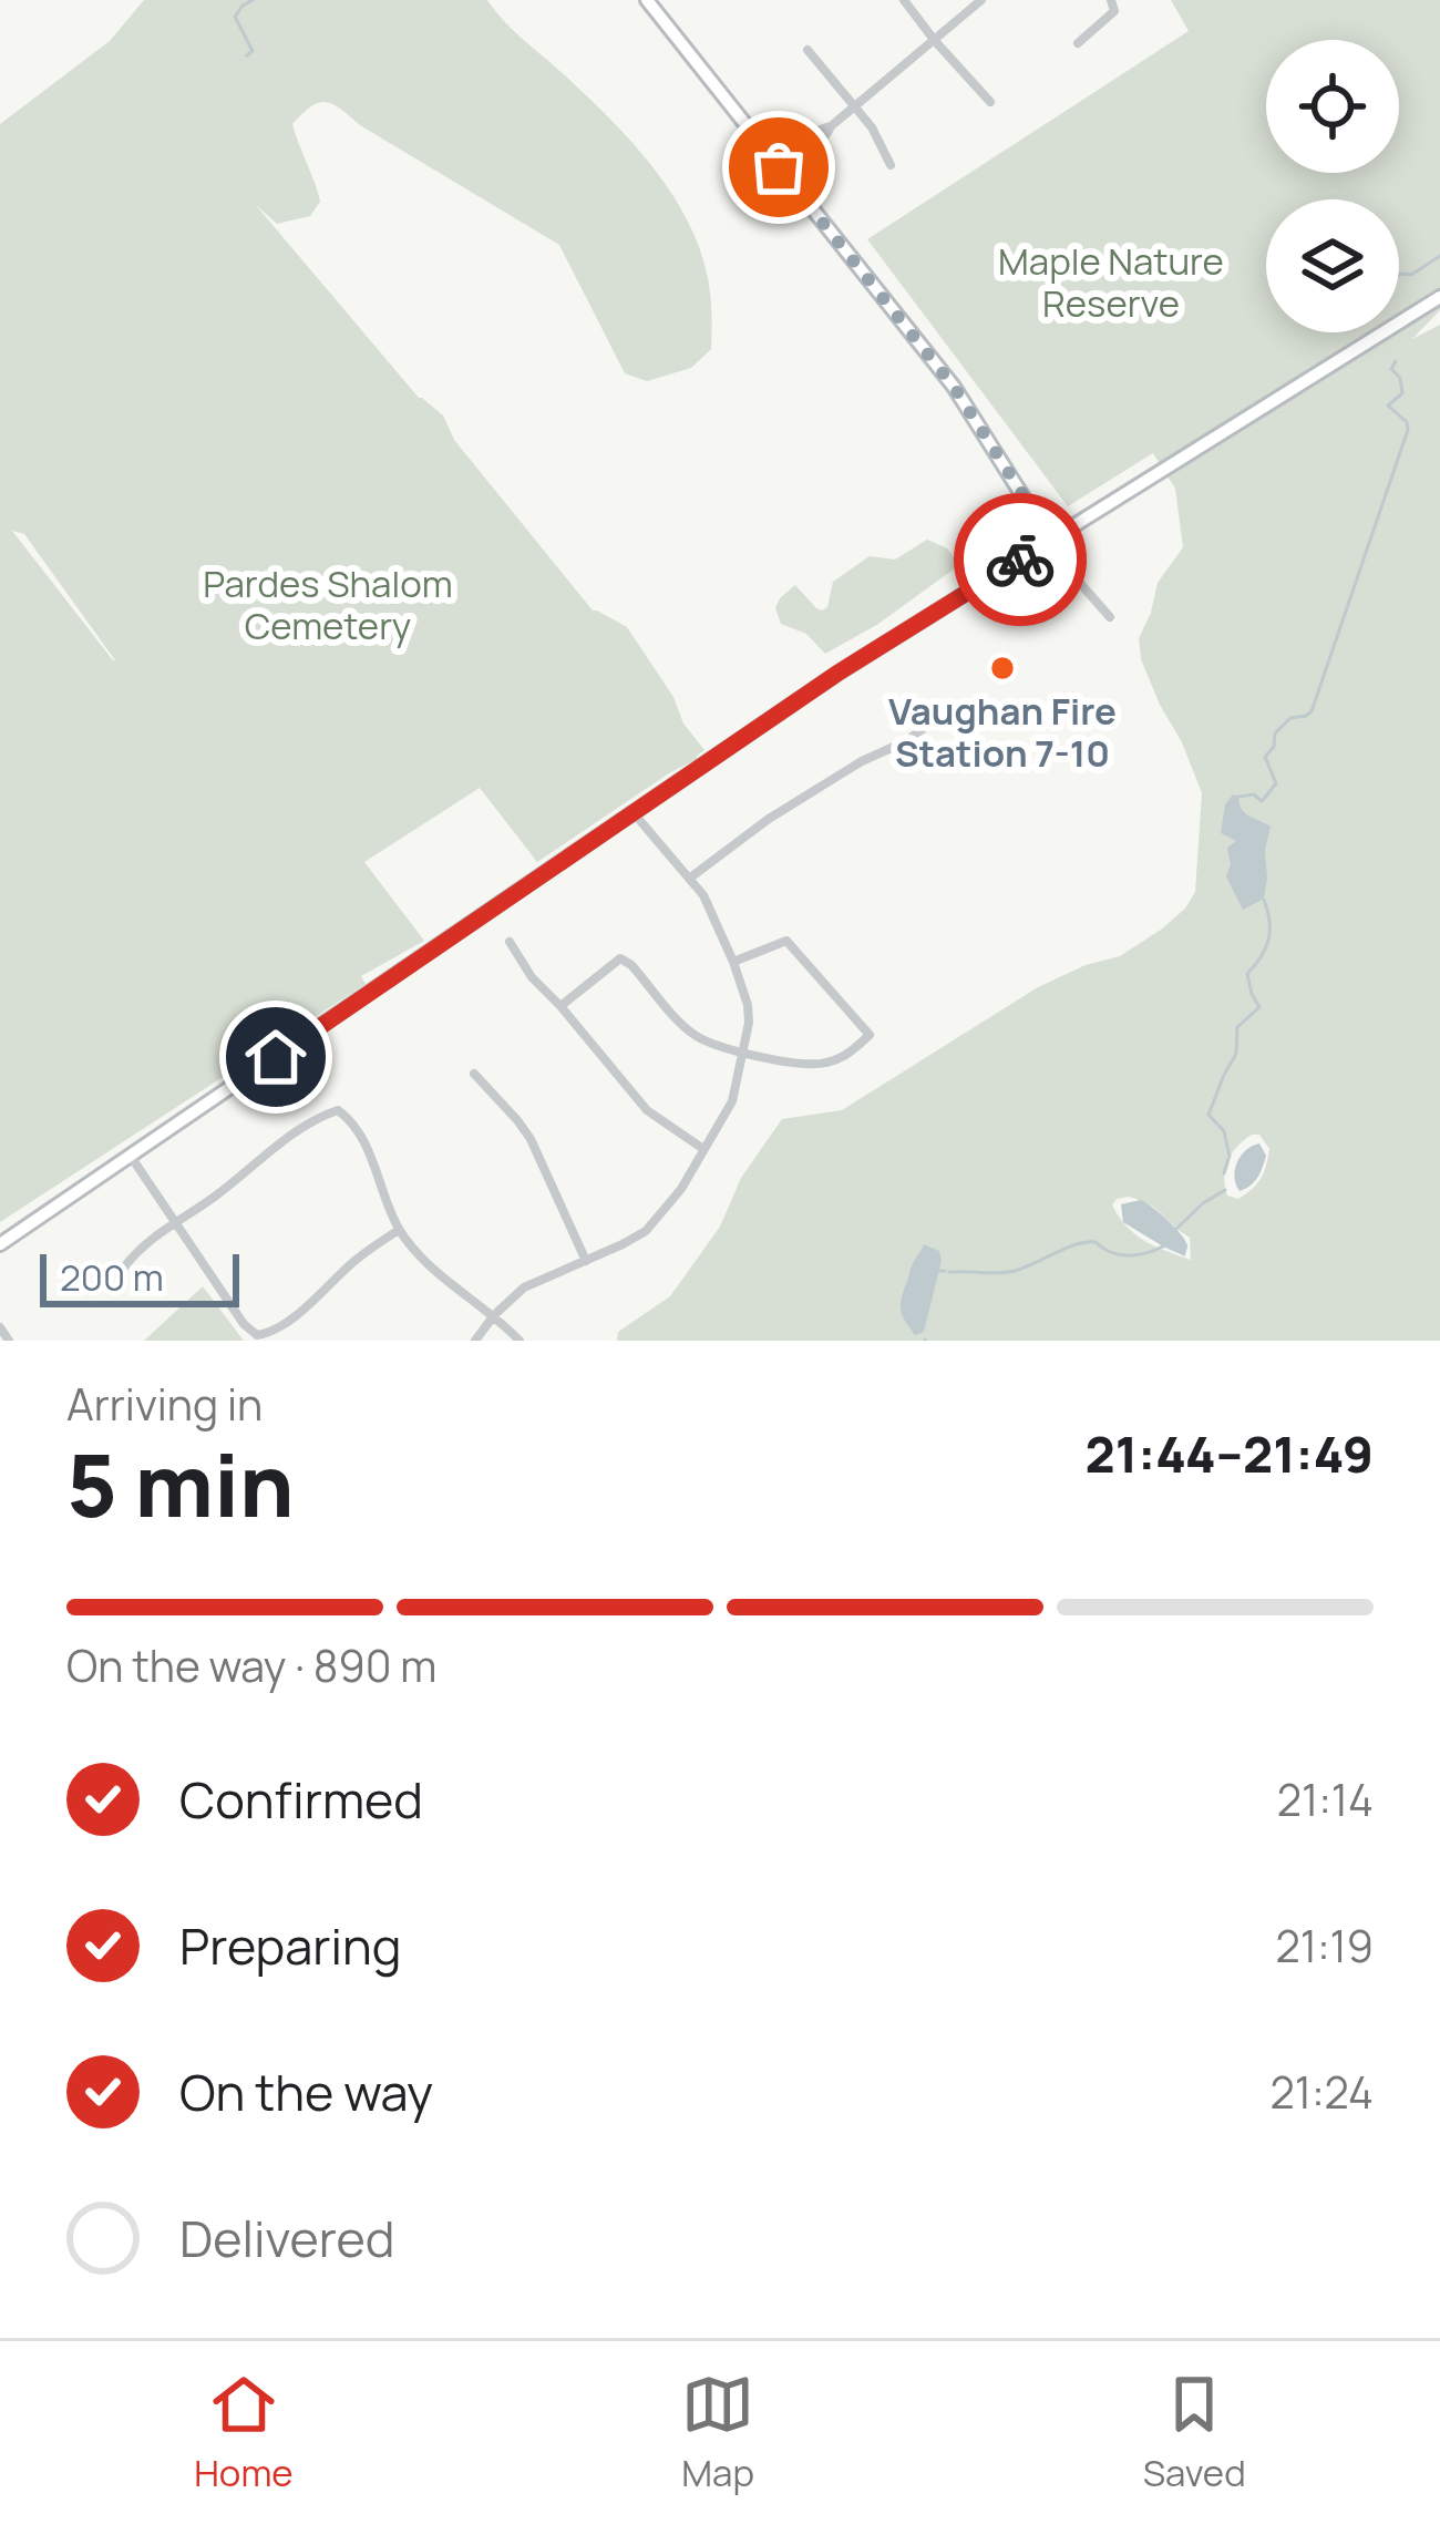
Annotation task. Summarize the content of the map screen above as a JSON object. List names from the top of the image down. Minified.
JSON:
{"parks":["Maple Nature Reserve","Pardes Shalom Cemetery"],"places":["Vaughan Fire Station 7-10"],"scale_bar":"200 m","page":{"scale":"200 m","heading":["5 min","Arriving in","21:44–21:49"],"bar":"On the way · 890 m","list":[["Confirmed","21:14"],["Preparing","21:19"],["On the way","21:24"],"Delivered"],"tabs":["Home","Map","Saved"]}}
